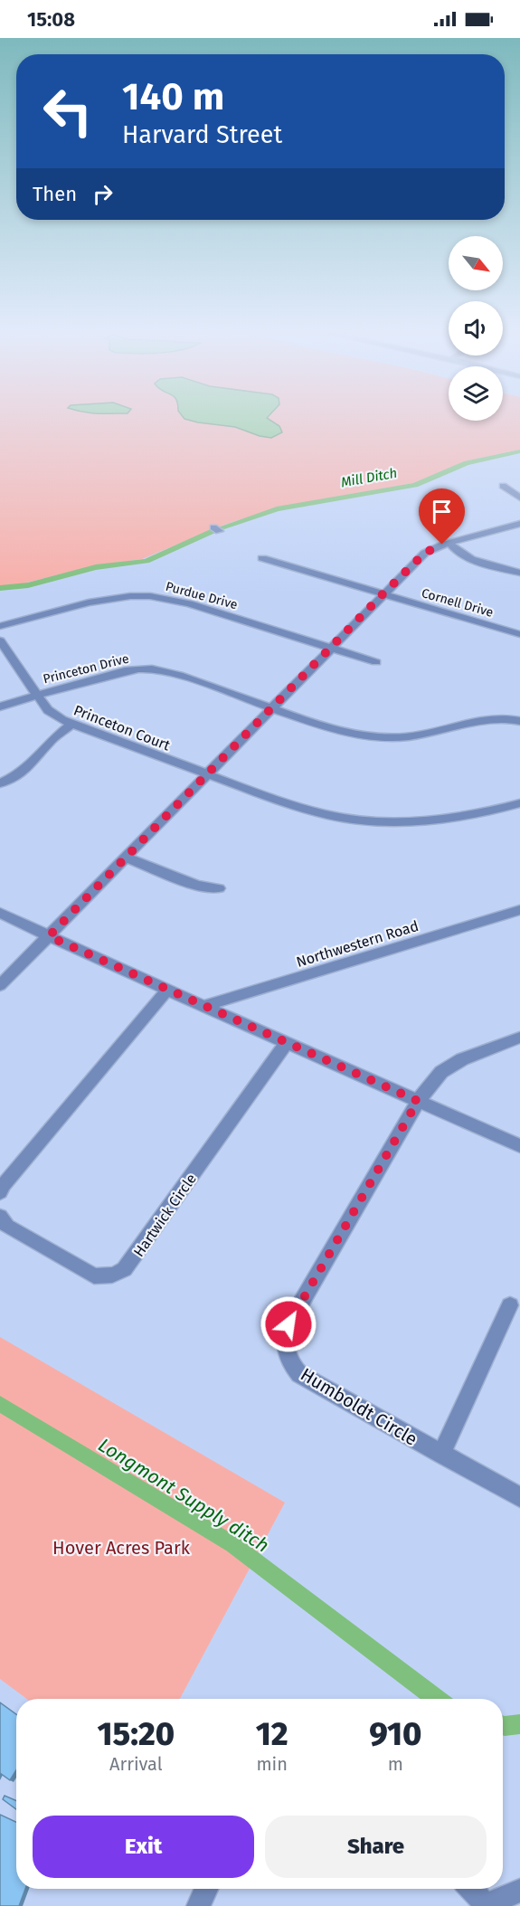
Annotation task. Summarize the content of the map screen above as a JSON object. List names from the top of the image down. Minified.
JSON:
{"streets":{"street":["Purdue Drive","Cornell Drive","Princeton Drive","Princeton Court","Northwestern Road","Hartwick Circle","Humboldt Circle"]},"crossings":[["Princeton Drive","Princeton Court"]],"water":["Mill Ditch","Longmont Supply ditch"],"parks":["Hover Acres Park"],"north":"bottom right","page":{"status":"15:08","turn":["140 m","Harvard Street"],"then":"Then","eta":["15:20","Arrival","12","min","910","m"],"buttons":["Exit","Share"]}}
